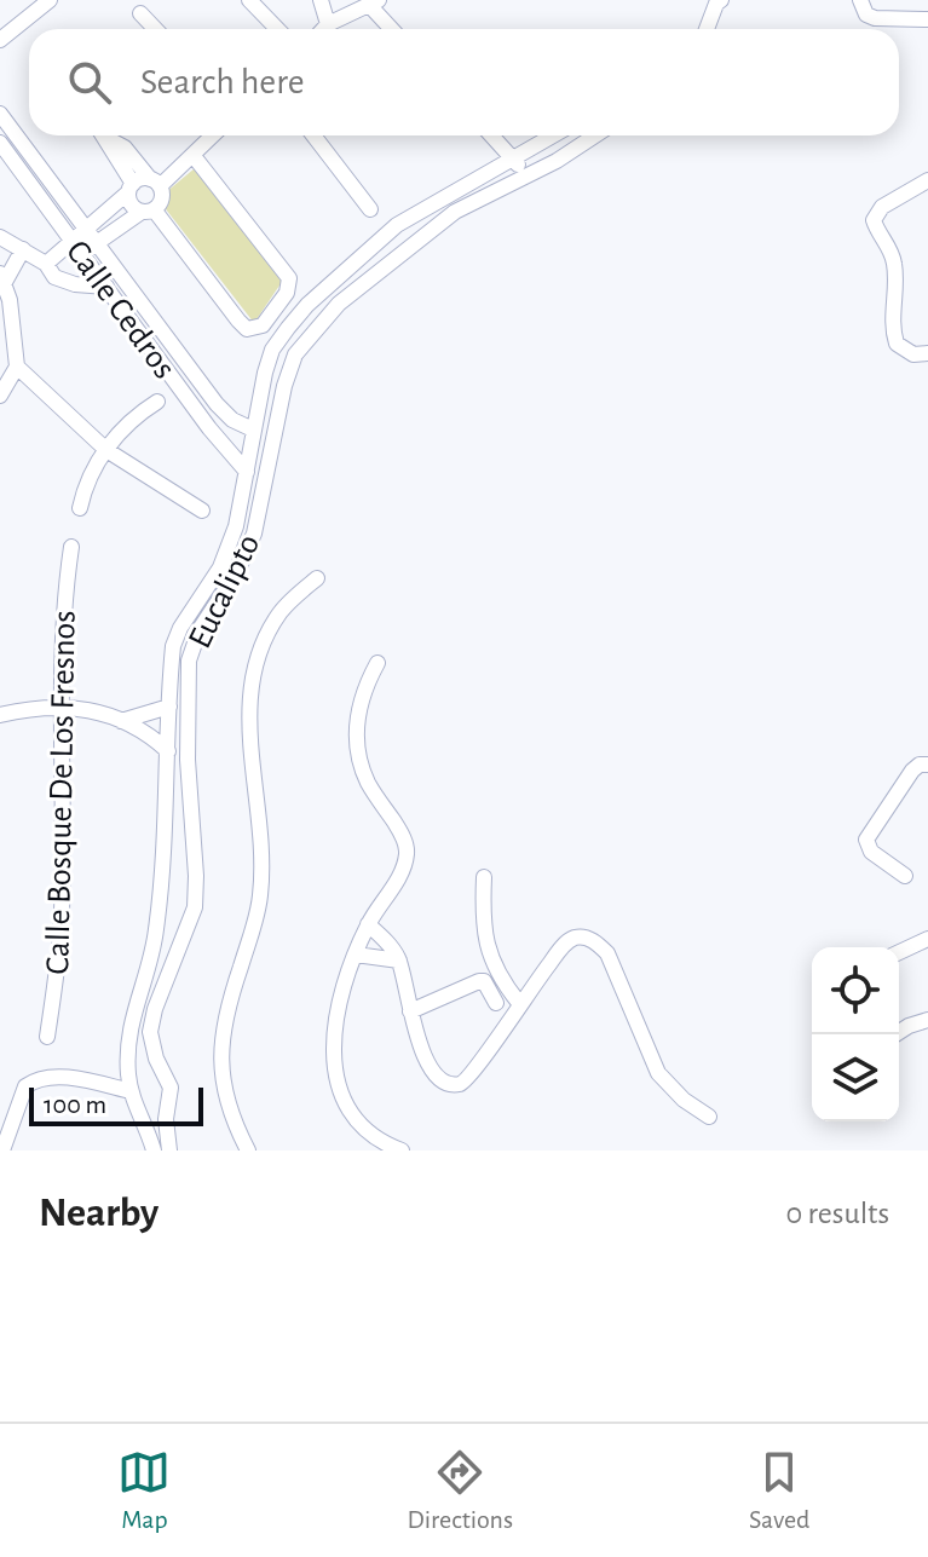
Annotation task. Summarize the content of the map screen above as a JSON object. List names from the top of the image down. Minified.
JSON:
{"streets":{"street":["Calle Cedros","Eucalipto","Calle Bosque De Los Fresnos"]},"crossings":[["Calle Cedros","Eucalipto"]],"scale_bar":"100 m","page":{"search":"Search here","scale":"100 m","heading":["Nearby","0 results"],"nav":["Map","Directions","Saved"]}}
